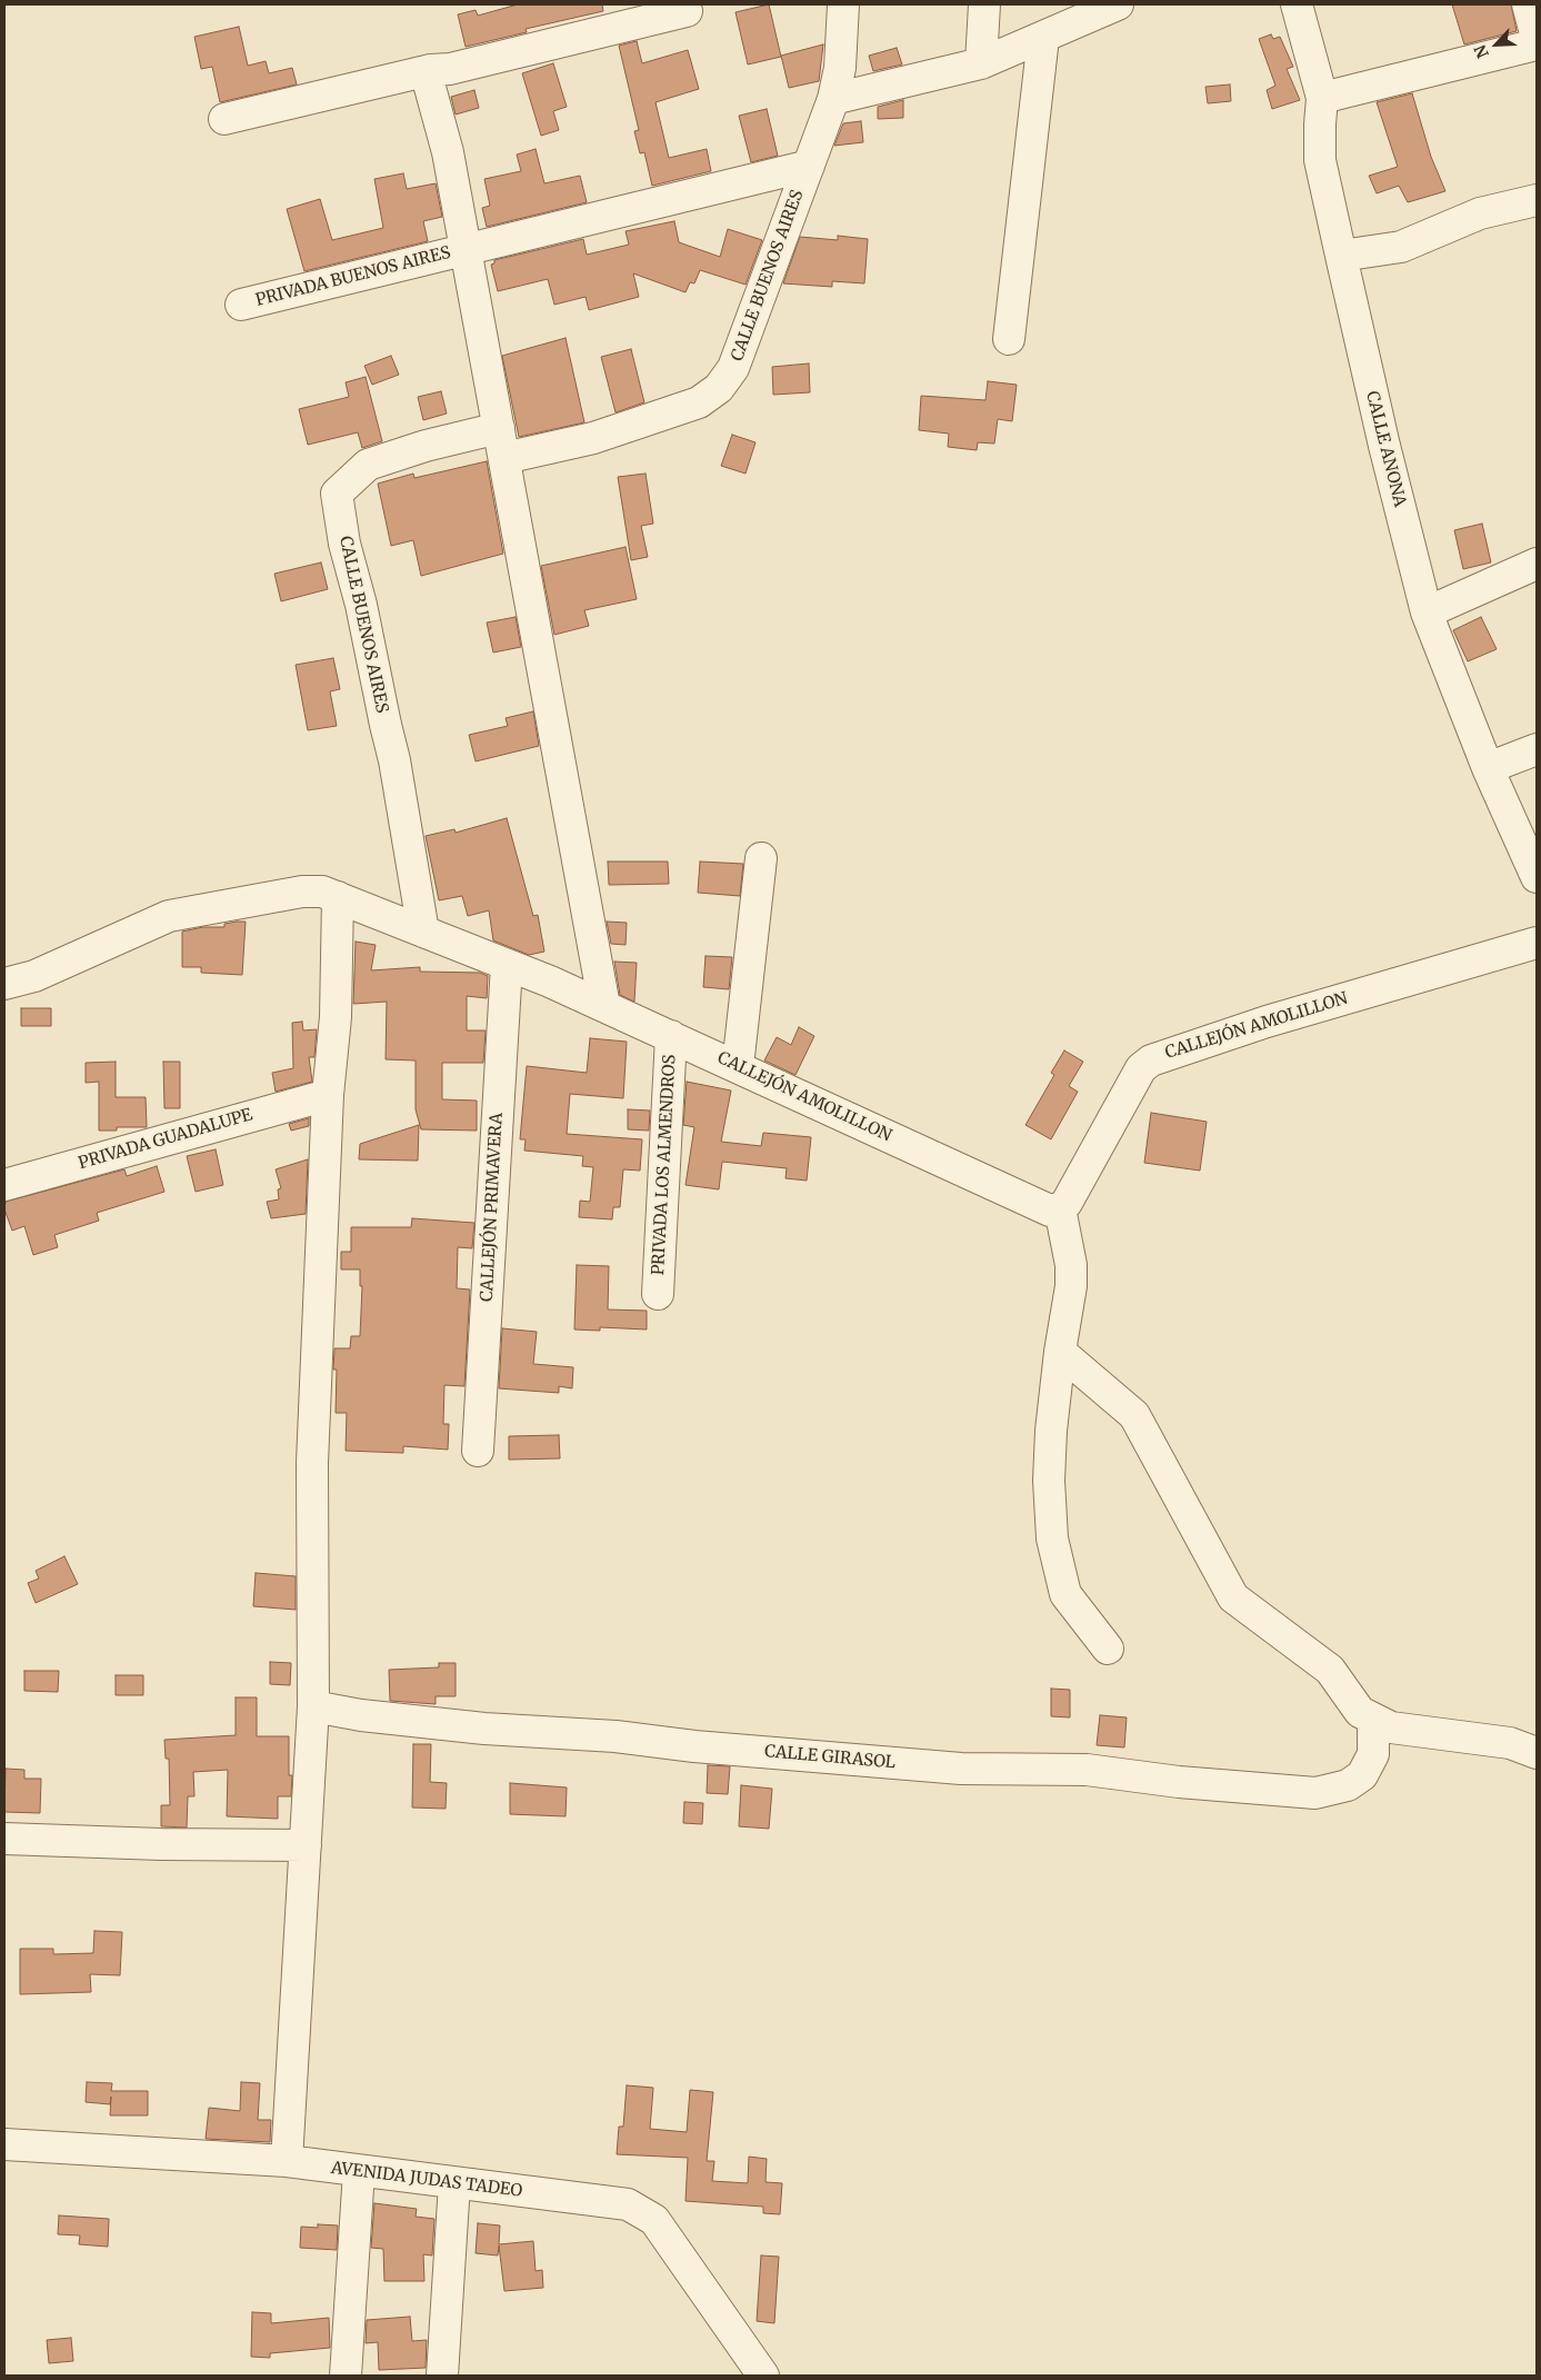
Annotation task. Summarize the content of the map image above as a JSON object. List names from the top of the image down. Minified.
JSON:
{"streets":{"street":["CALLE BUENOS AIRES","PRIVADA BUENOS AIRES","CALLE ANONA","CALLEJÓN AMOLILLON","PRIVADA GUADALUPE","PRIVADA LOS ALMENDROS","CALLEJÓN PRIMAVERA","CALLE GIRASOL","AVENIDA JUDAS TADEO"]},"crossings":[["CALLE BUENOS AIRES","PRIVADA BUENOS AIRES"],["CALLE BUENOS AIRES","CALLEJÓN AMOLILLON"],["CALLEJÓN AMOLILLON","PRIVADA LOS ALMENDROS"],["CALLEJÓN AMOLILLON","CALLEJÓN PRIMAVERA"]],"north":"bottom left"}
